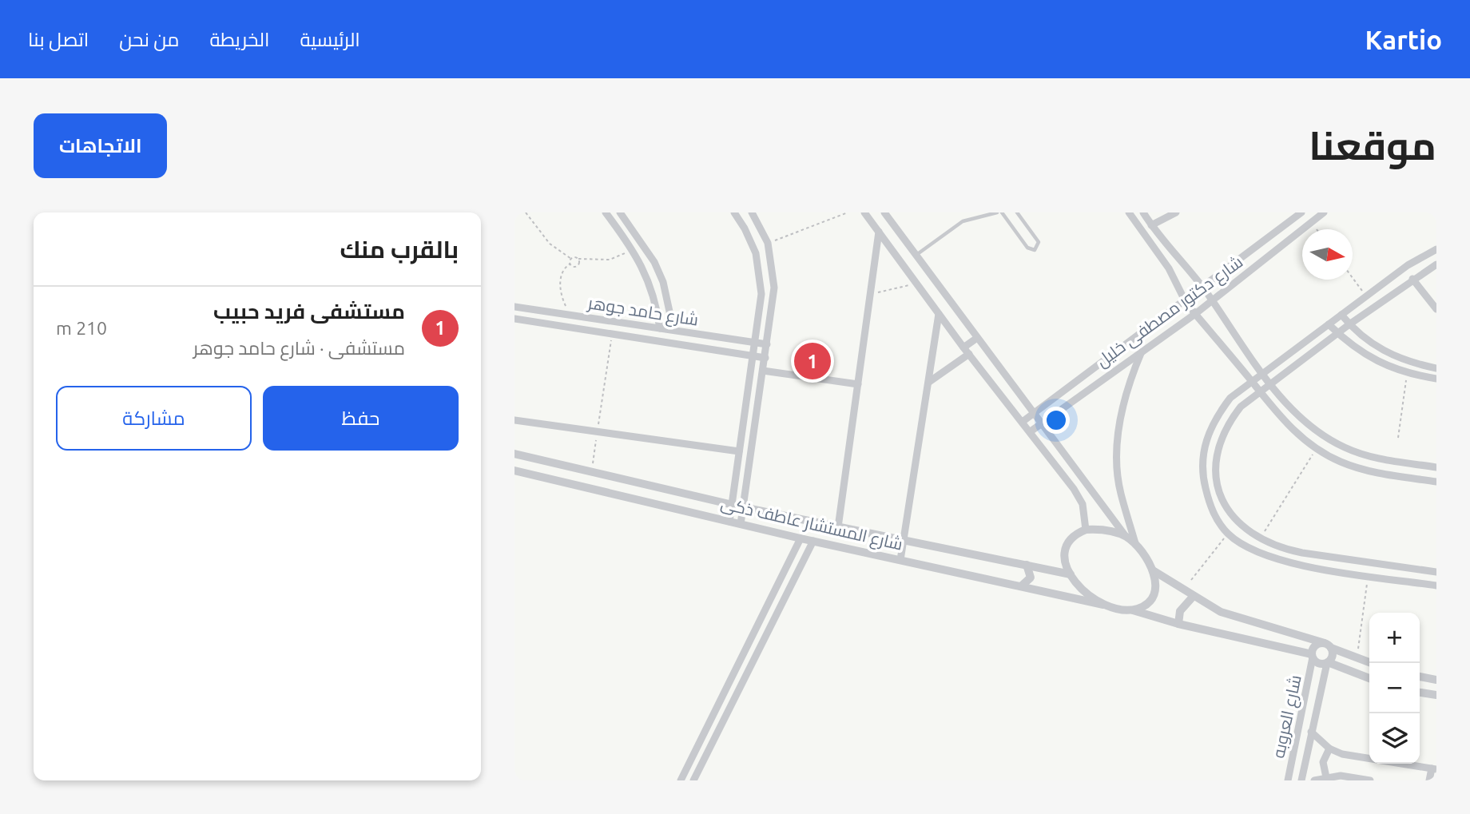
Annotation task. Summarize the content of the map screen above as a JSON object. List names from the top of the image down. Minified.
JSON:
{"streets":{"street":["شارع حامد جوهر","شارع دكتور مصطفى خليل","شارع المستشار عاطف ذكى","شارع العروبه"]},"north":"right","page":{"header":"Kartio","nav":["الرئيسية","الخريطة","من نحن","اتصل بنا"],"title":"موقعنا","buttons":["الاتجاهات",["حفظ","مشاركة"]],"heading":"بالقرب منك","list":[{"mark":"1","name":"مستشفى فريد حبيب","note":"مستشفى · شارع حامد جوهر","value":"210 m"}],"pins":"1","map_buttons":["+","−"]}}
